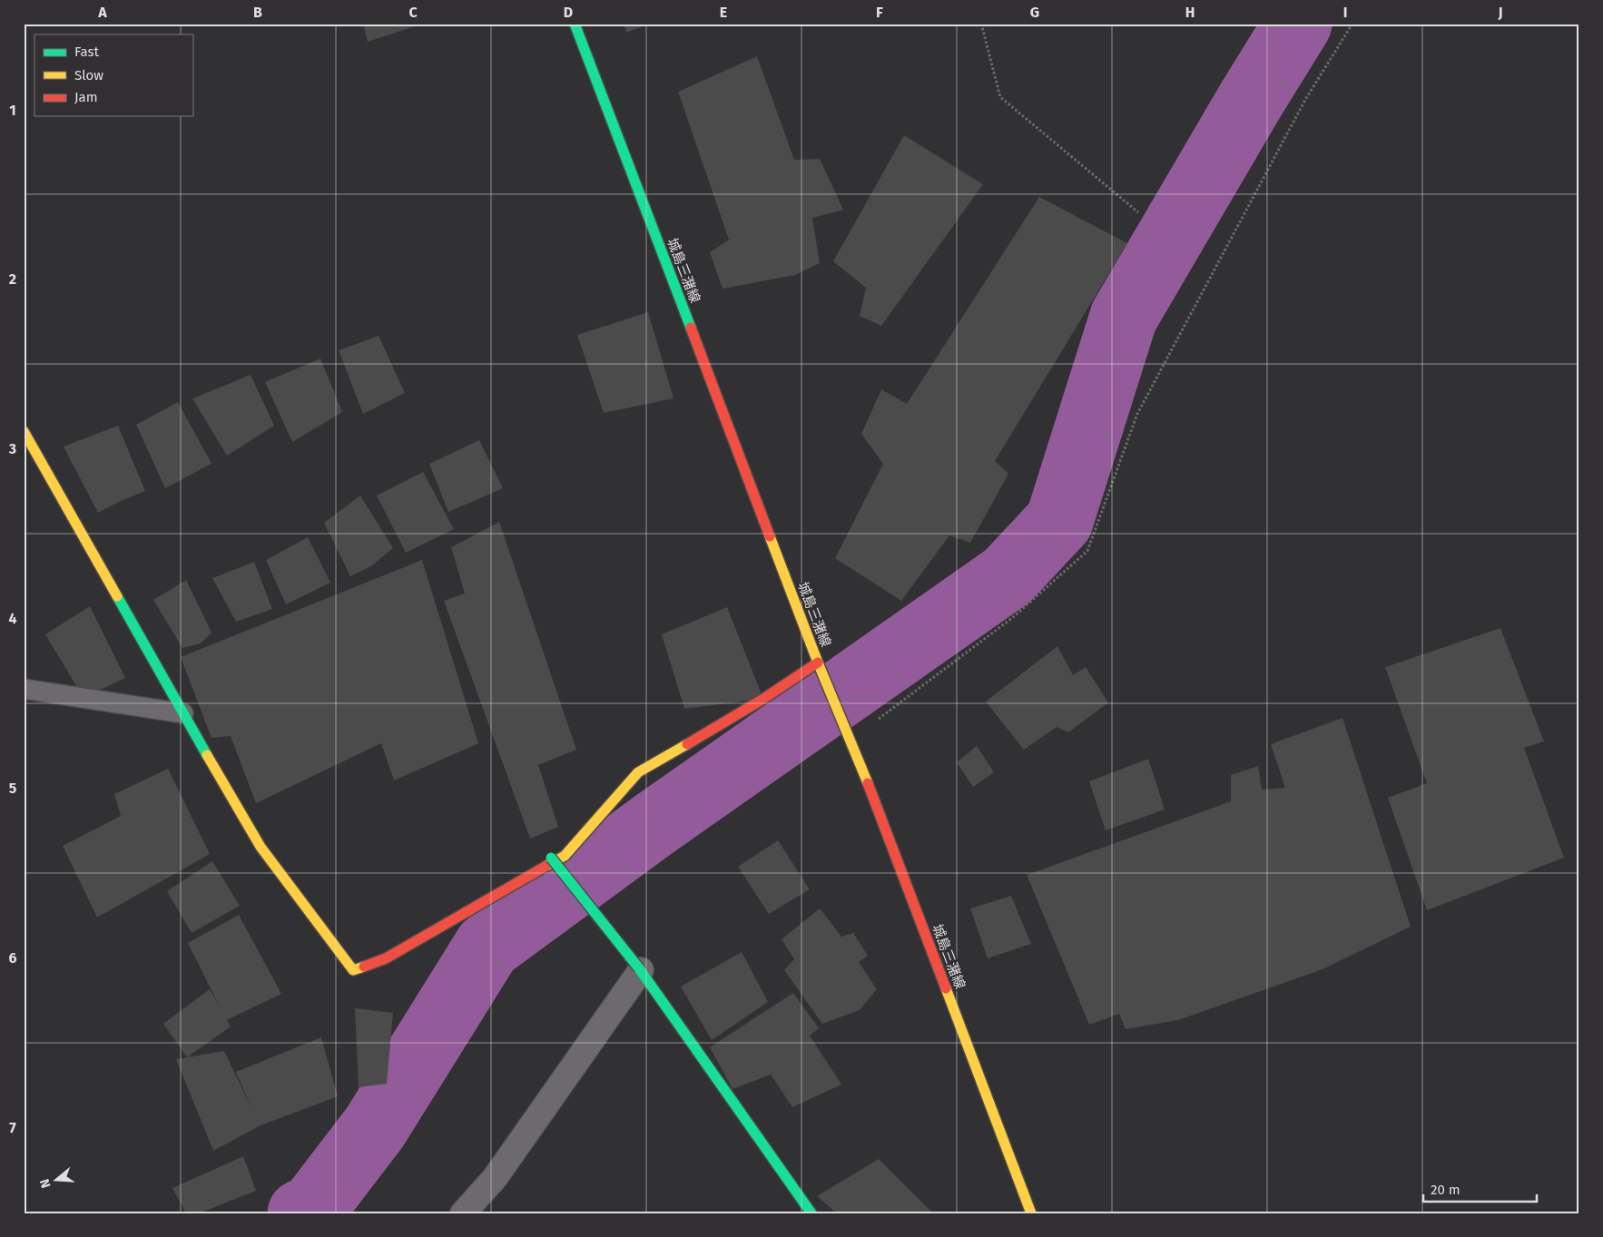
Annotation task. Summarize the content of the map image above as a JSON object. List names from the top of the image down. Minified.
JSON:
{"streets":{"street":["城島三潴線"]},"legend":["Fast","Slow","Jam"],"scale_bar":"20 m","north":"left","grid":{"columns":["A","B","C","D","E","F","G","H","I","J"],"rows":["1","2","3","4","5","6","7"]}}
